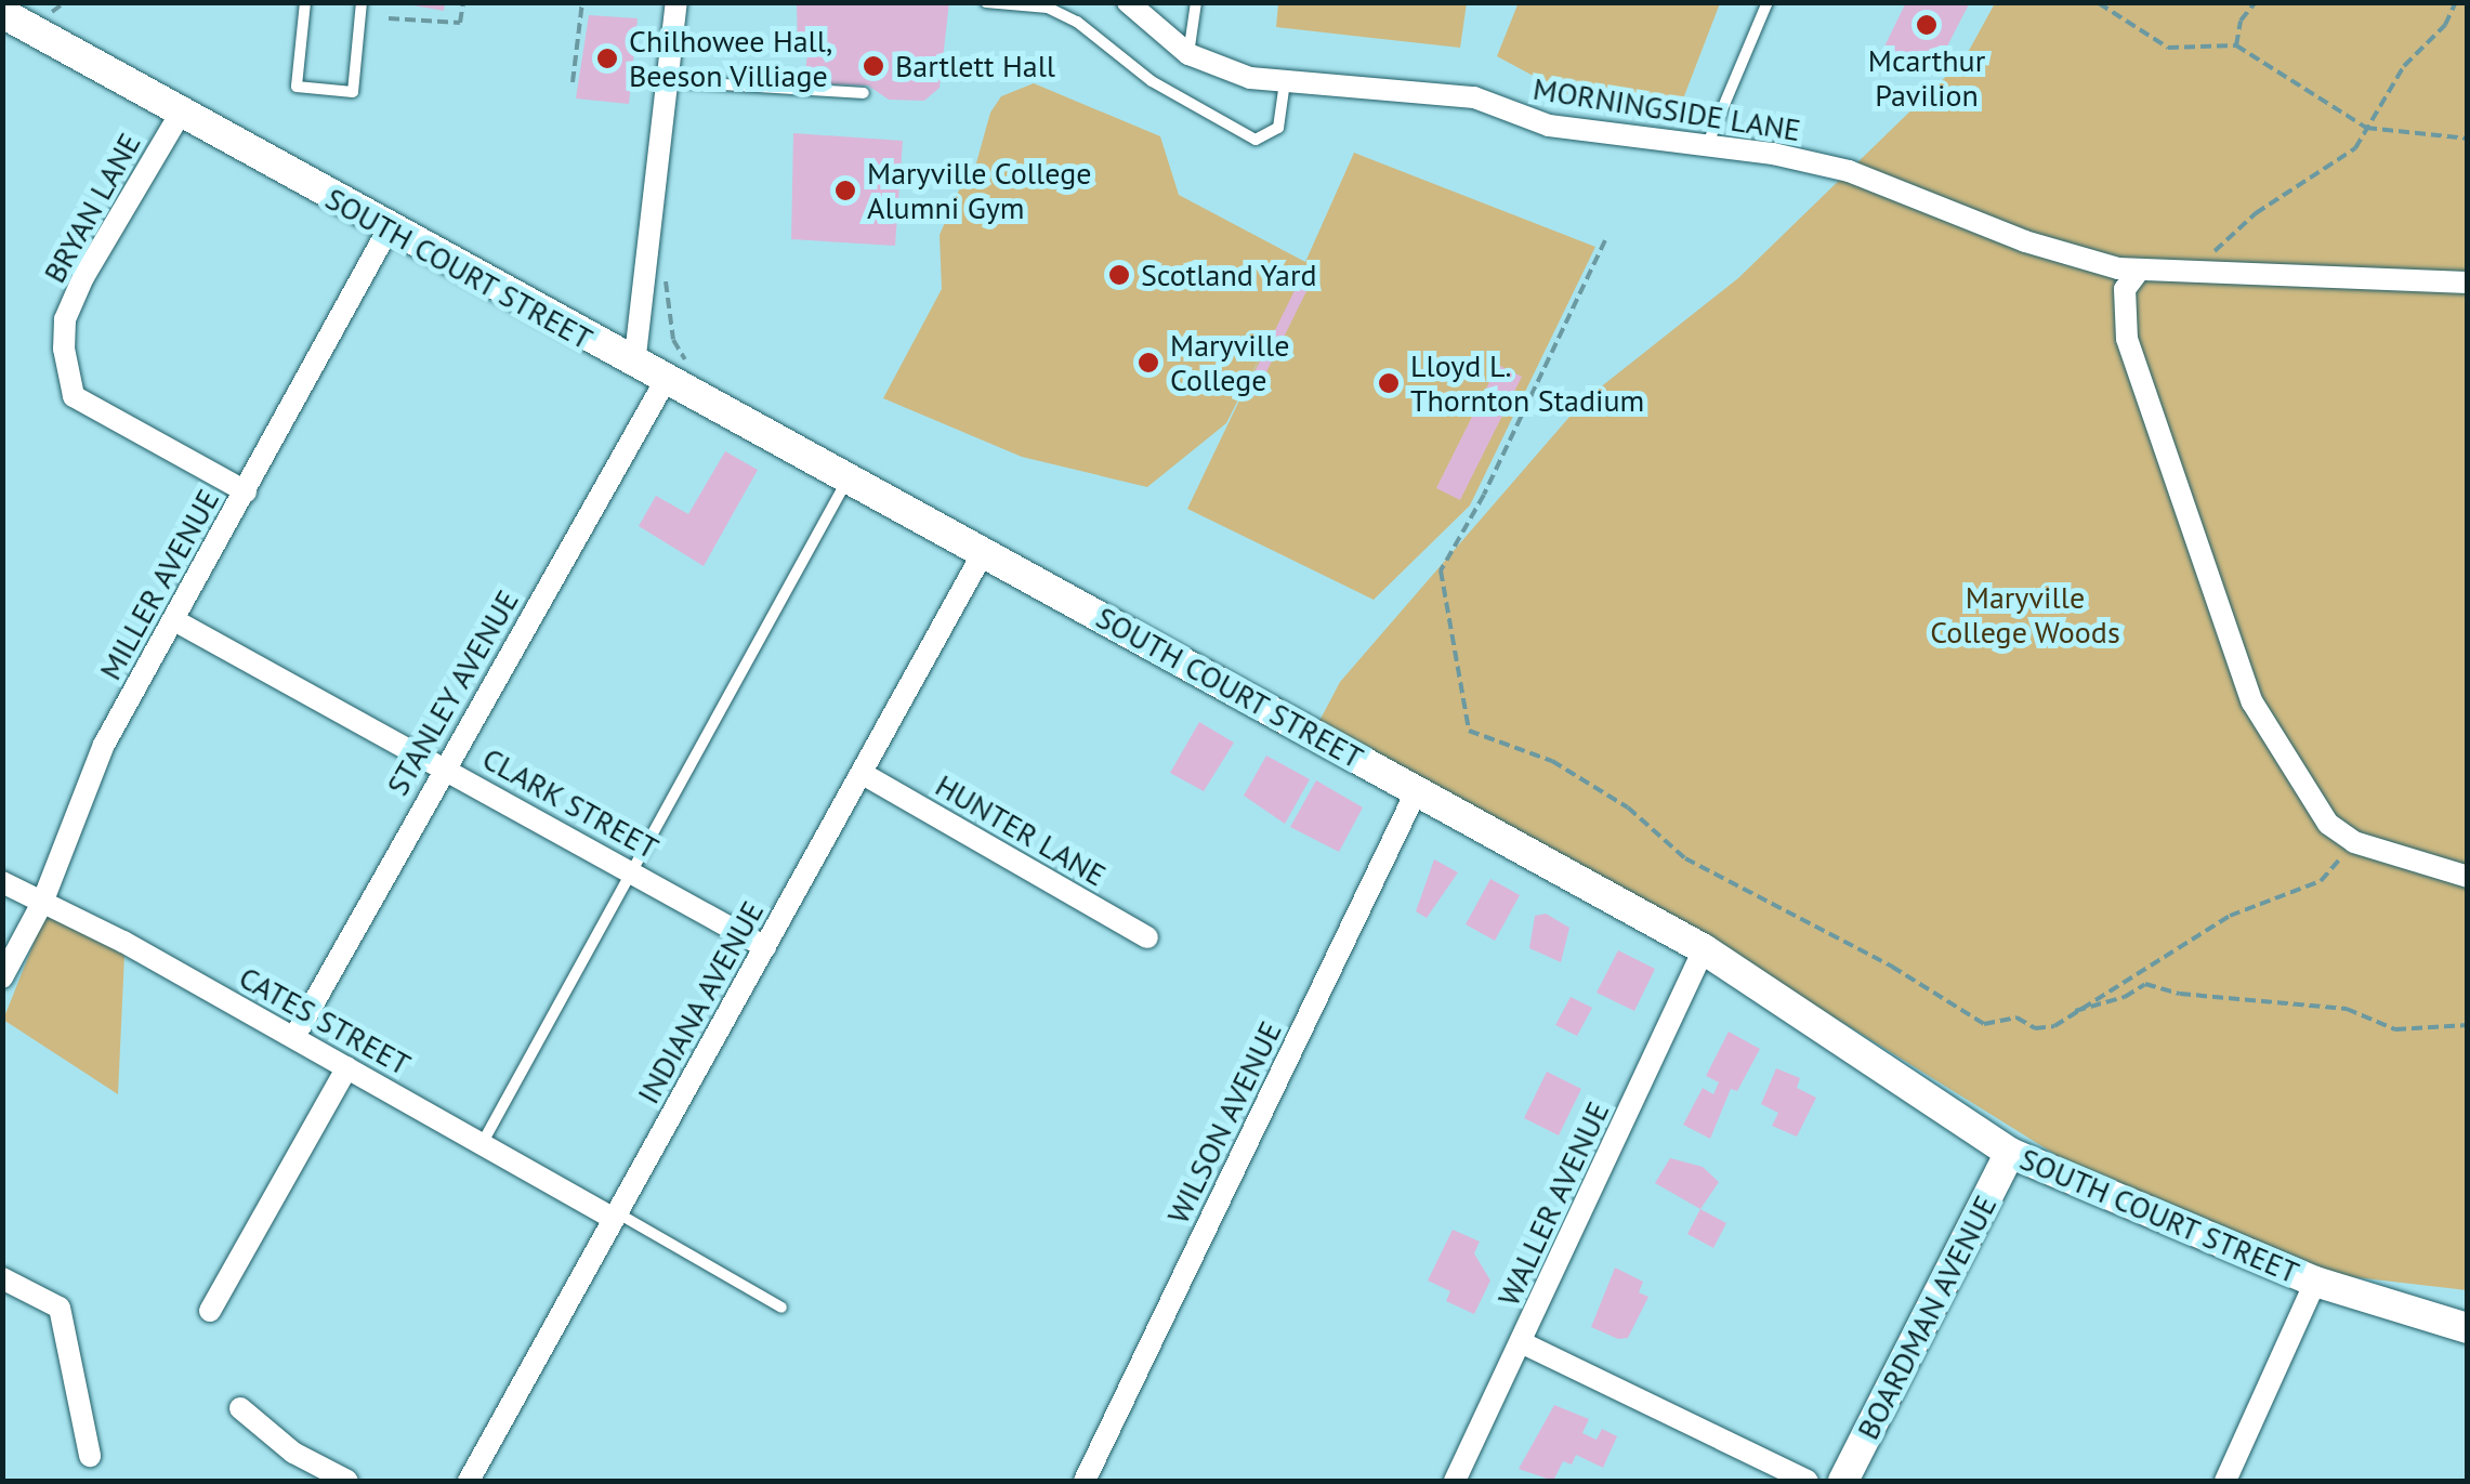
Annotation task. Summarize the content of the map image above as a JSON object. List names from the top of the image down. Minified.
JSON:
{"streets":{"street":["MORNINGSIDE LANE","BRYAN LANE","SOUTH COURT STREET","MILLER AVENUE","STANLEY AVENUE","CLARK STREET","HUNTER LANE","INDIANA AVENUE","CATES STREET","WILSON AVENUE","WALLER AVENUE","BOARDMAN AVENUE"]},"crossings":[["BRYAN LANE","SOUTH COURT STREET"],["BRYAN LANE","MILLER AVENUE"],["SOUTH COURT STREET","MILLER AVENUE"],["SOUTH COURT STREET","STANLEY AVENUE"],["SOUTH COURT STREET","INDIANA AVENUE"],["SOUTH COURT STREET","WILSON AVENUE"],["SOUTH COURT STREET","WALLER AVENUE"],["SOUTH COURT STREET","BOARDMAN AVENUE"],["MILLER AVENUE","CLARK STREET"],["MILLER AVENUE","CATES STREET"],["STANLEY AVENUE","CLARK STREET"],["STANLEY AVENUE","CATES STREET"],["CLARK STREET","INDIANA AVENUE"],["HUNTER LANE","INDIANA AVENUE"],["INDIANA AVENUE","CATES STREET"]],"parks":["Maryville College Woods"],"places":["Mcarthur Pavilion","Chilhowee Hall, Beeson Villiage","Bartlett Hall","Maryville College Alumni Gym","Scotland Yard","Maryville College","Lloyd L. Thornton Stadium"]}
